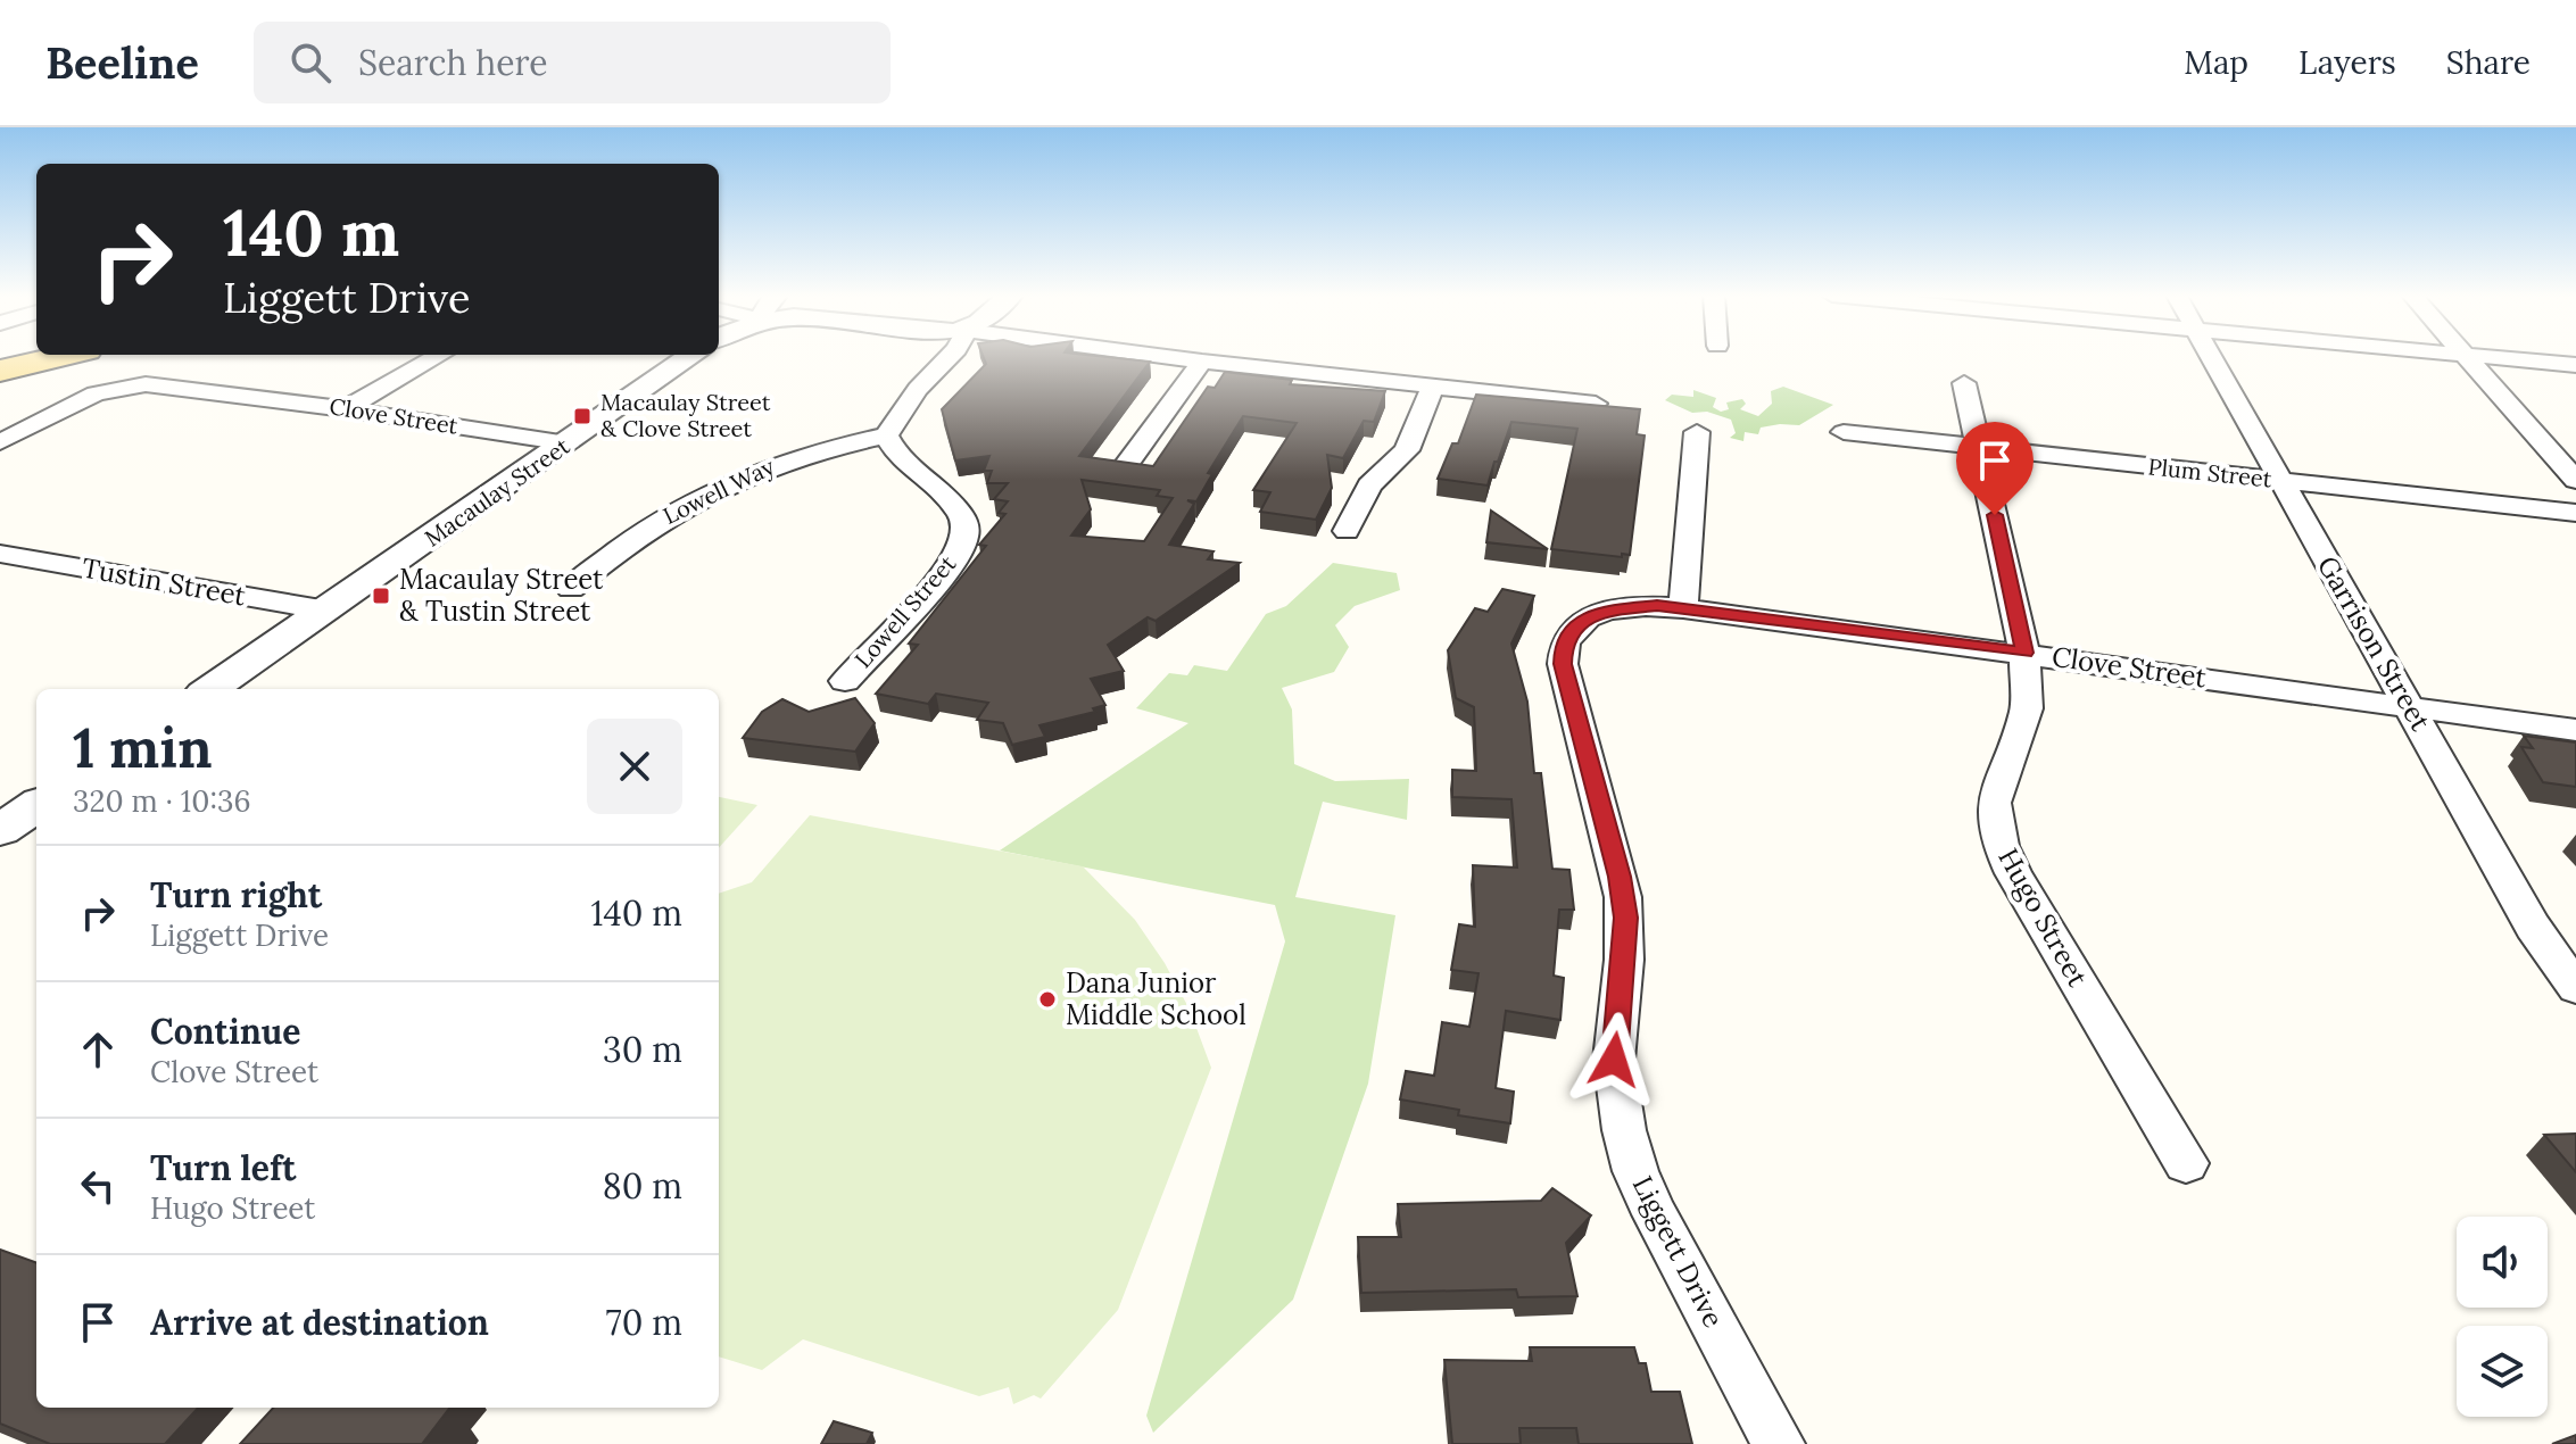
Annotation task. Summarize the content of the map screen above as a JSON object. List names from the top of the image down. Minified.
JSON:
{"streets":{"street":["Clove Street","Plum Street","Lowell Way","Macaulay Street","Tustin Street","Lowell Street","Garrison Street","Hugo Street","Liggett Drive"]},"crossings":[["Clove Street","Macaulay Street"],["Clove Street","Garrison Street"],["Clove Street","Hugo Street"],["Clove Street","Liggett Drive"],["Plum Street","Garrison Street"],["Plum Street","Hugo Street"],["Lowell Way","Lowell Street"],["Macaulay Street","Tustin Street"]],"places":{"transit":["Macaulay Street & Clove Street","Macaulay Street & Tustin Street"],"other":["Dana Junior Middle School"]},"page":{"header":"Beeline","search":"Search here","nav":["Map","Layers","Share"],"turn":["140 m","Liggett Drive"],"heading":["1 min","320 m · 10:36"],"list":[{"name":"Turn right","note":"Liggett Drive","value":"140 m"},{"name":"Continue","note":"Clove Street","value":"30 m"},{"name":"Turn left","note":"Hugo Street","value":"80 m"},{"name":"Arrive at destination","value":"70 m"}]}}
